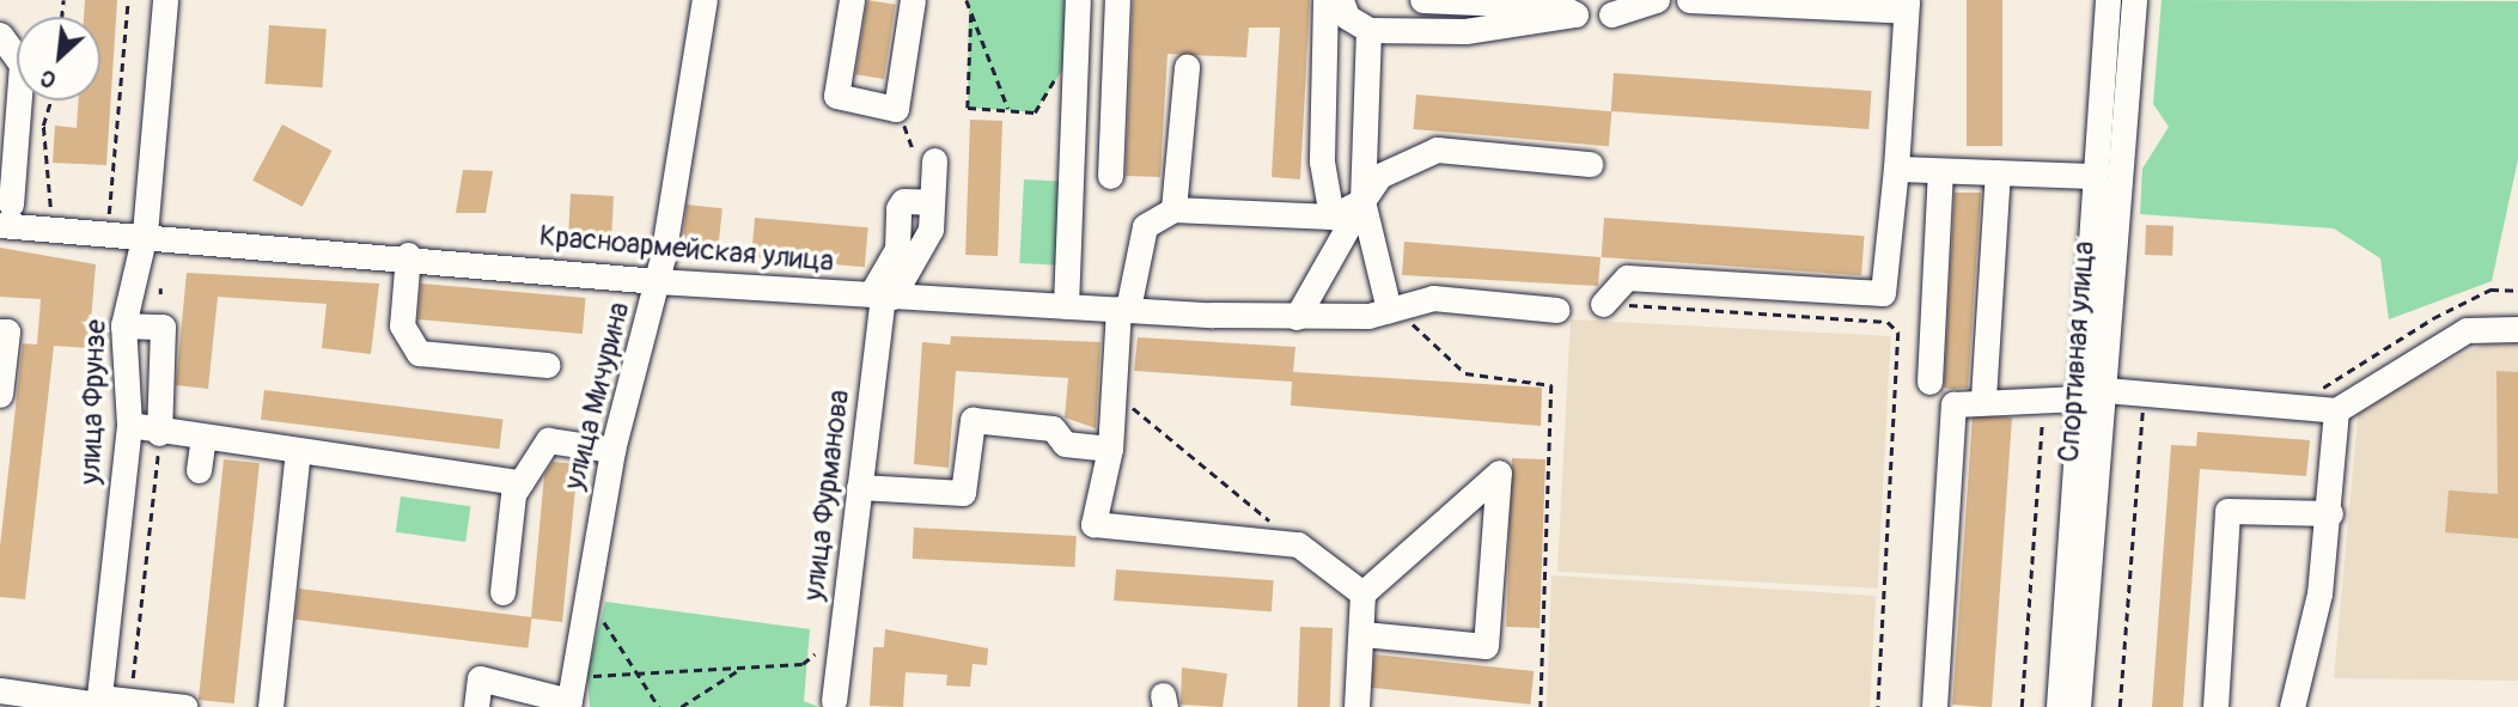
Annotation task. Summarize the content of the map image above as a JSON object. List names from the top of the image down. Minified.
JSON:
{"streets":{"street":["Красноармейская улица","Спортивная улица","улица Мичурина","улица Фрунзе","улица Фурманова"]},"crossings":[["Красноармейская улица","улица Мичурина"],["Красноармейская улица","улица Фрунзе"],["Красноармейская улица","улица Фурманова"]],"north":"bottom left"}
